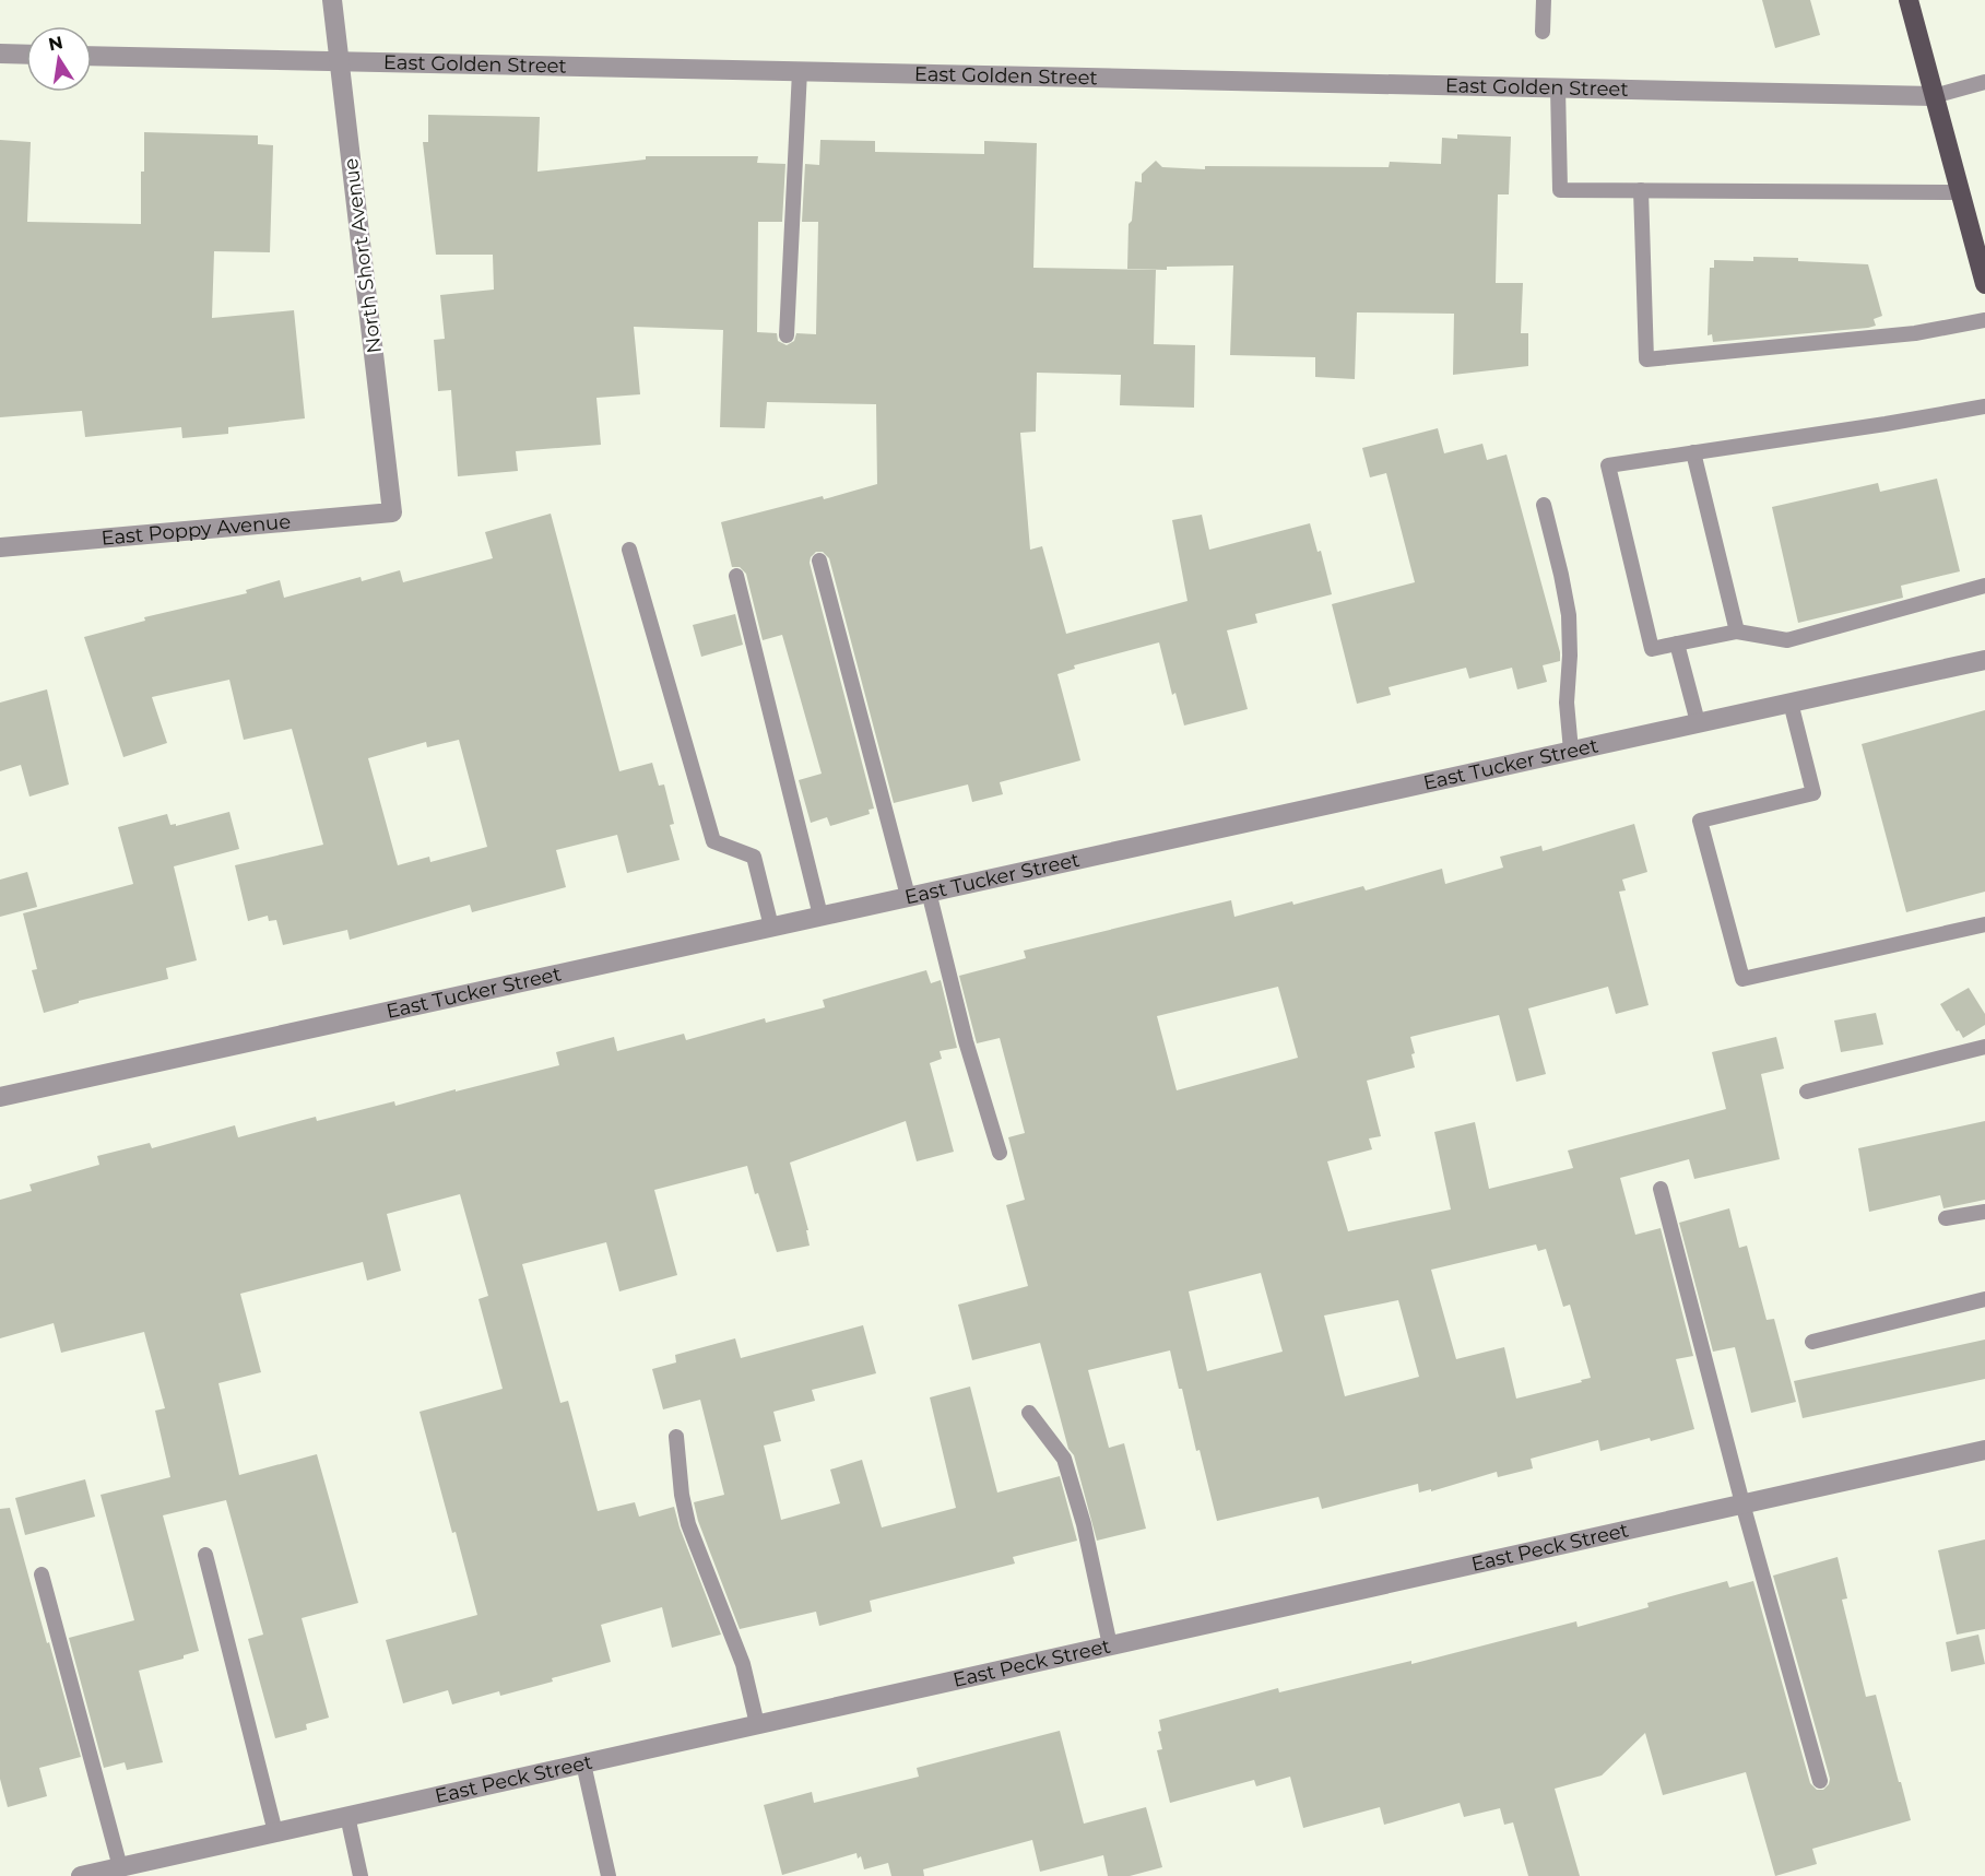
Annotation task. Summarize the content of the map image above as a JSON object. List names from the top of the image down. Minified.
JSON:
{"streets":{"street":["East Golden Street","North Short Avenue","East Poppy Avenue","East Tucker Street","East Peck Street"]},"crossings":[["East Golden Street","North Short Avenue"],["North Short Avenue","East Poppy Avenue"]],"north":"top"}
